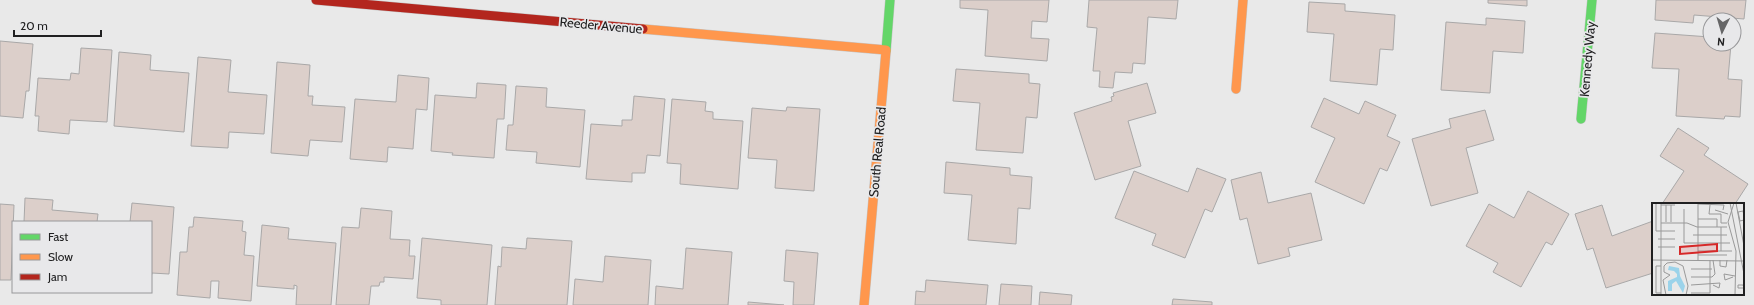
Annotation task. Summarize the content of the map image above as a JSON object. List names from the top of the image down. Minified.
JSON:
{"streets":{"street":["Reeder Avenue","Kennedy Way","South Real Road"]},"crossings":[["Reeder Avenue","South Real Road"]],"legend":["Fast","Slow","Jam"],"scale_bar":"20 m","north":"bottom"}
